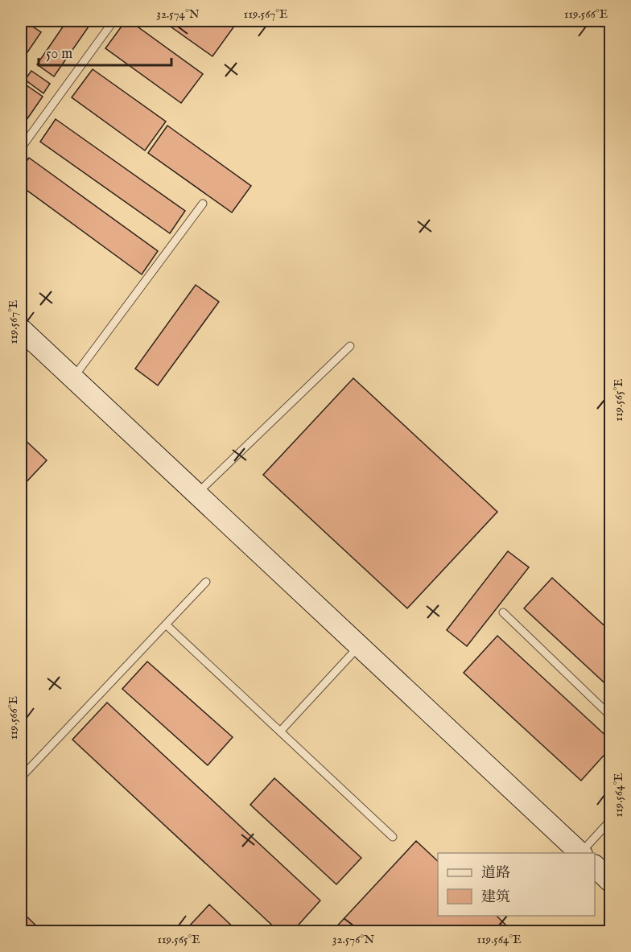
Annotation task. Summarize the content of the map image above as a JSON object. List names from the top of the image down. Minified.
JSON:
{"legend":["道路","建筑"],"scale_bar":"50 m","coordinates":["32.574°N","119.567°E","119.566°E","119.565°E","119.564°E","32.576°N"]}
